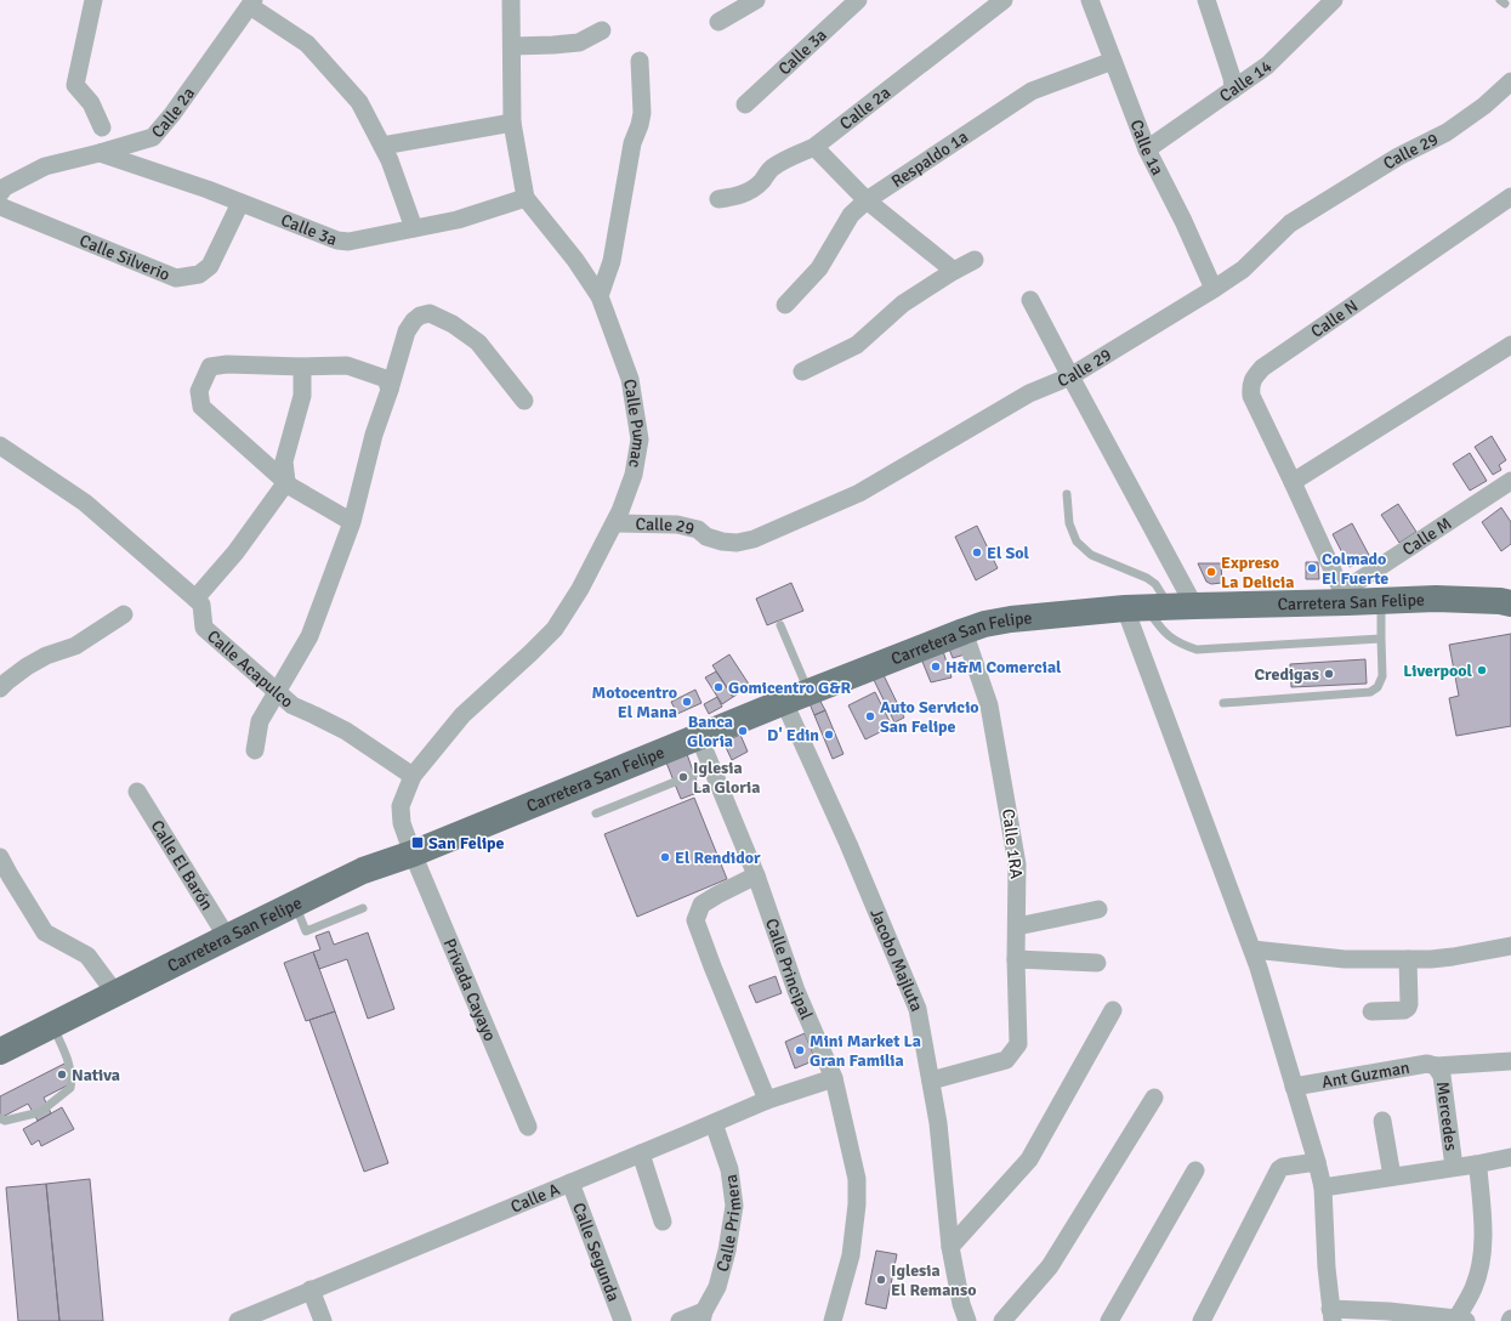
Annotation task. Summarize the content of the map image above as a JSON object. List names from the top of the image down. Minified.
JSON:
{"streets":{"main road":["Carretera San Felipe"],"street":["Calle 3a","Calle 14","Calle 2a","Calle 1a","Calle 29","Respaldo 1a","Calle Silverio","Calle N","Calle Pumac","Calle M","Calle Acapulco","Calle 1RA","Calle El Barón","Jacobo Majluta","Calle Principal","Privada Cayayo","Ant Guzman","Mercedes","Calle A","Calle Primera","Calle Segunda"]},"crossings":[["Calle 3a","Calle 2a"],["Calle 3a","Calle Silverio"],["Calle 3a","Calle Pumac"],["Calle 14","Calle 1a"],["Calle 1a","Calle 29"],["Calle 1a","Respaldo 1a"],["Calle 29","Calle Pumac"],["Calle N","Calle M"],["Calle N","Carretera San Felipe"],["Calle Pumac","Carretera San Felipe"],["Calle Pumac","Calle Acapulco"],["Calle Pumac","Privada Cayayo"],["Calle M","Carretera San Felipe"],["Carretera San Felipe","Calle 1RA"],["Carretera San Felipe","Calle El Barón"],["Carretera San Felipe","Jacobo Majluta"],["Carretera San Felipe","Calle Principal"],["Carretera San Felipe","Privada Cayayo"],["Calle 1RA","Jacobo Majluta"],["Calle Principal","Calle A"],["Ant Guzman","Mercedes"],["Calle A","Calle Primera"],["Calle A","Calle Segunda"]],"places":{"other":["El Sol","Colmado El Fuerte","Expreso La Delicia","H&M Comercial","Liverpool","Credigas","Gomicentro G&R","Motocentro El Mana","Auto Servicio San Felipe","Banca Gloria","D' Edin","Iglesia La Gloria","El Rendidor","Mini Market La Gran Familia","Nativa","Iglesia El Remanso"],"transit":["San Felipe"]}}
